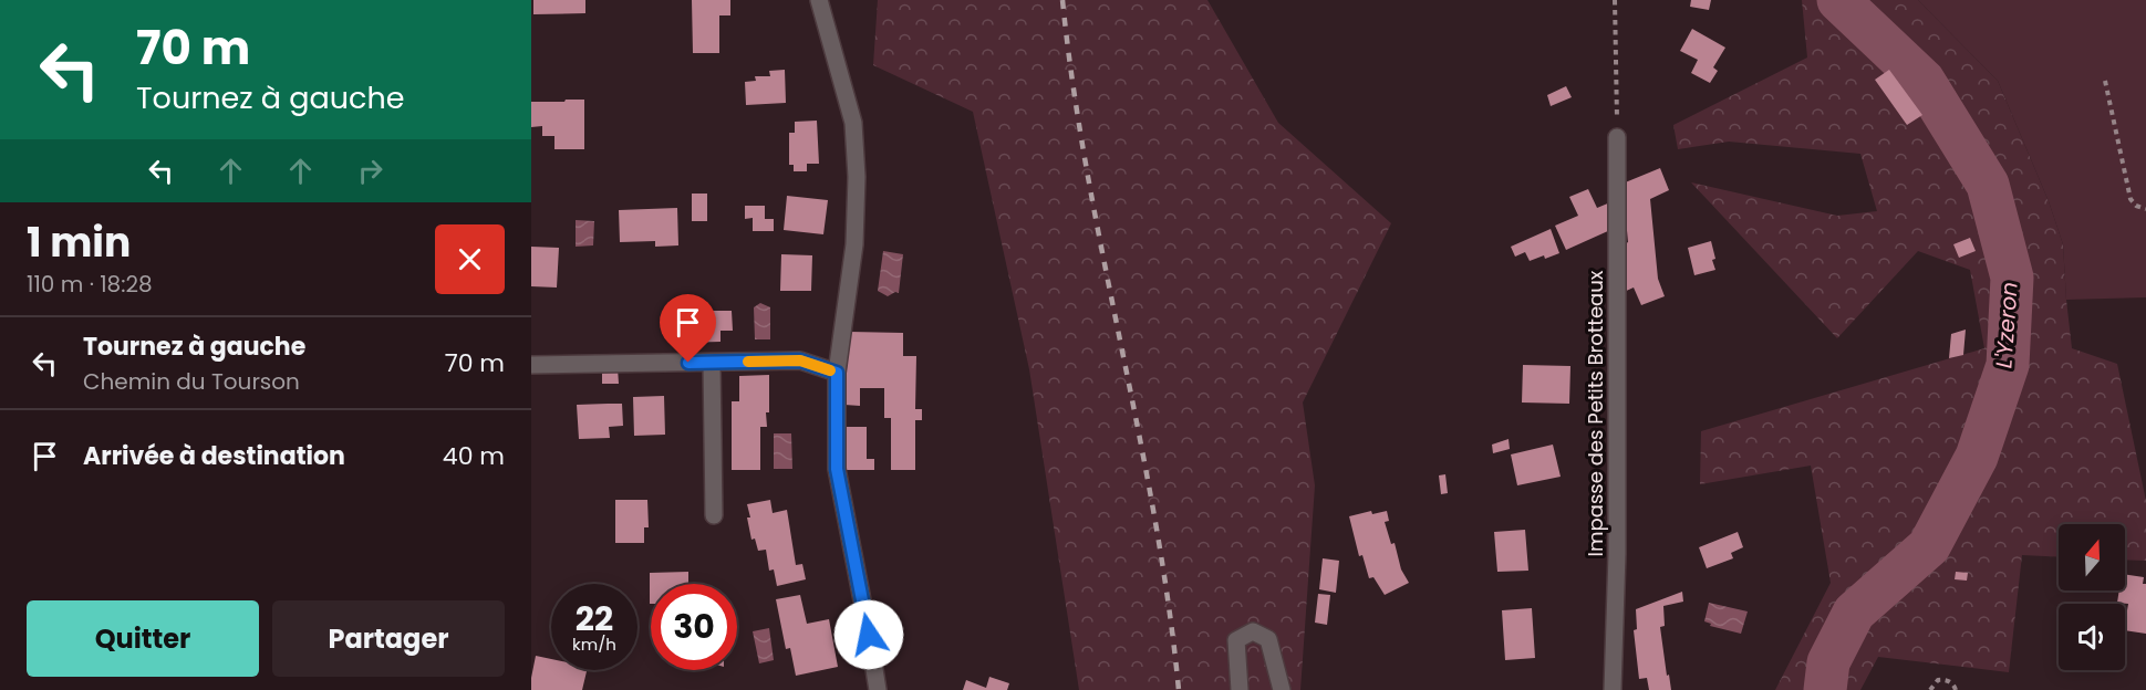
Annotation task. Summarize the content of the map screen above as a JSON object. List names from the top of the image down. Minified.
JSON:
{"streets":{"street":["Impasse des Petits Brotteaux"]},"water":["L'Yzeron"],"north":"top","page":{"turn":["70 m","Tournez à gauche"],"heading":["1 min","110 m · 18:28"],"list":[{"name":"Tournez à gauche","note":"Chemin du Tourson","value":"70 m"},{"name":"Arrivée à destination","value":"40 m"}],"speed":"22 km/h","limit":"30","buttons":["Quitter","Partager"]}}
